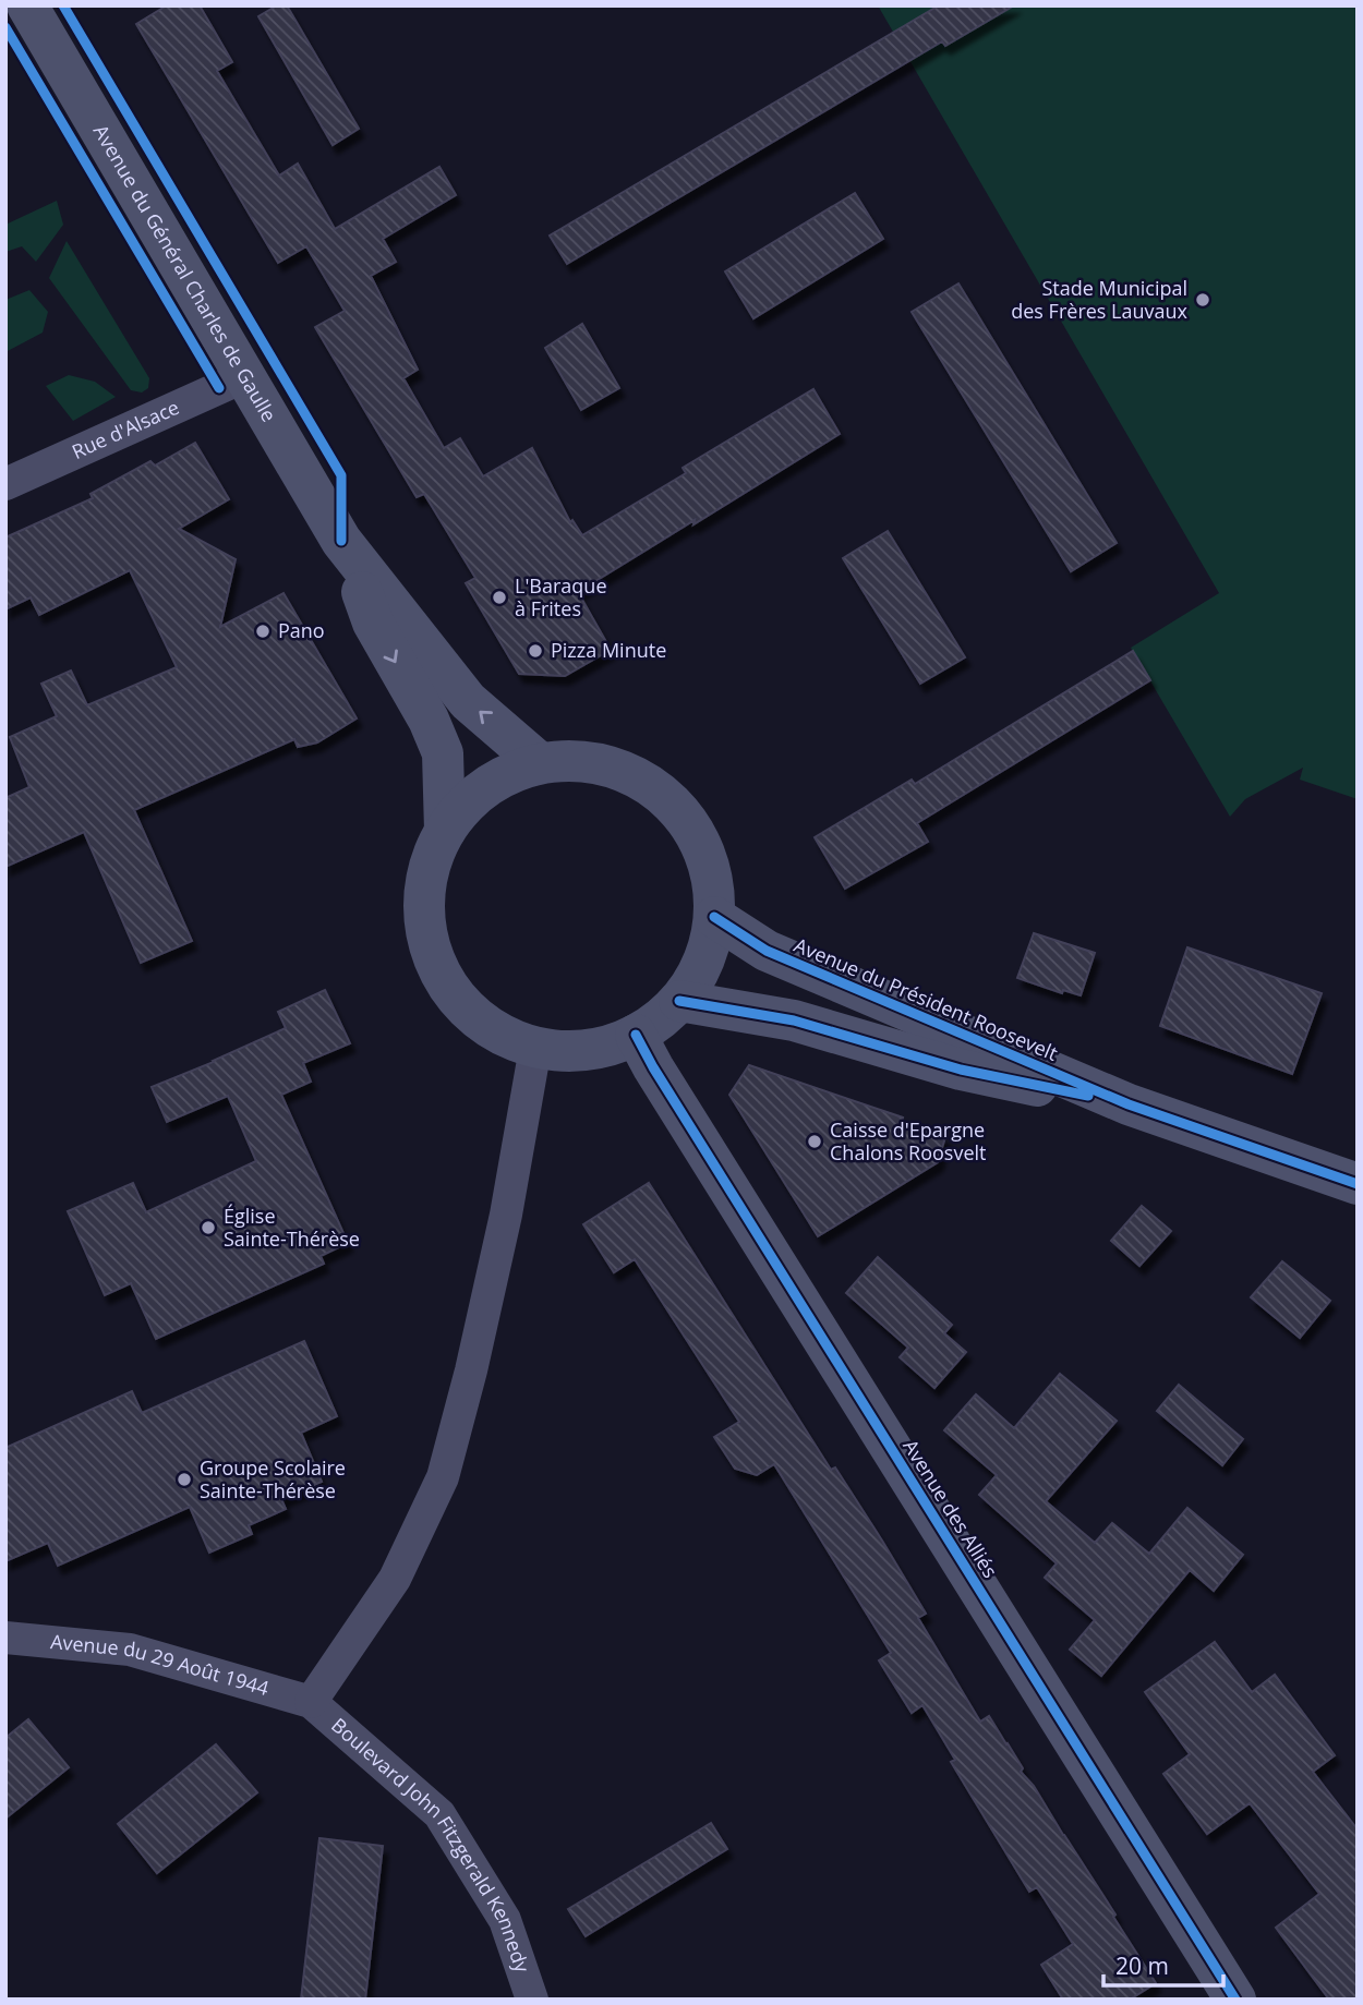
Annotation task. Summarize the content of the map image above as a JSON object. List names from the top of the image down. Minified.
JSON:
{"streets":{"main road":["Avenue du Général Charles de Gaulle","Avenue du Président Roosevelt","Avenue des Alliés"],"street":["Rue d'Alsace","Avenue du 29 Août 1944","Boulevard John Fitzgerald Kennedy"]},"crossings":[["Avenue du Général Charles de Gaulle","Rue d'Alsace"],["Avenue du 29 Août 1944","Boulevard John Fitzgerald Kennedy"]],"places":["Stade Municipal des Frères Lauvaux","L'Baraque à Frites","Pano","Pizza Minute","Caisse d'Epargne Chalons Roosvelt","Église Sainte-Thérèse","Groupe Scolaire Sainte-Thérèse"],"scale_bar":"20 m"}
